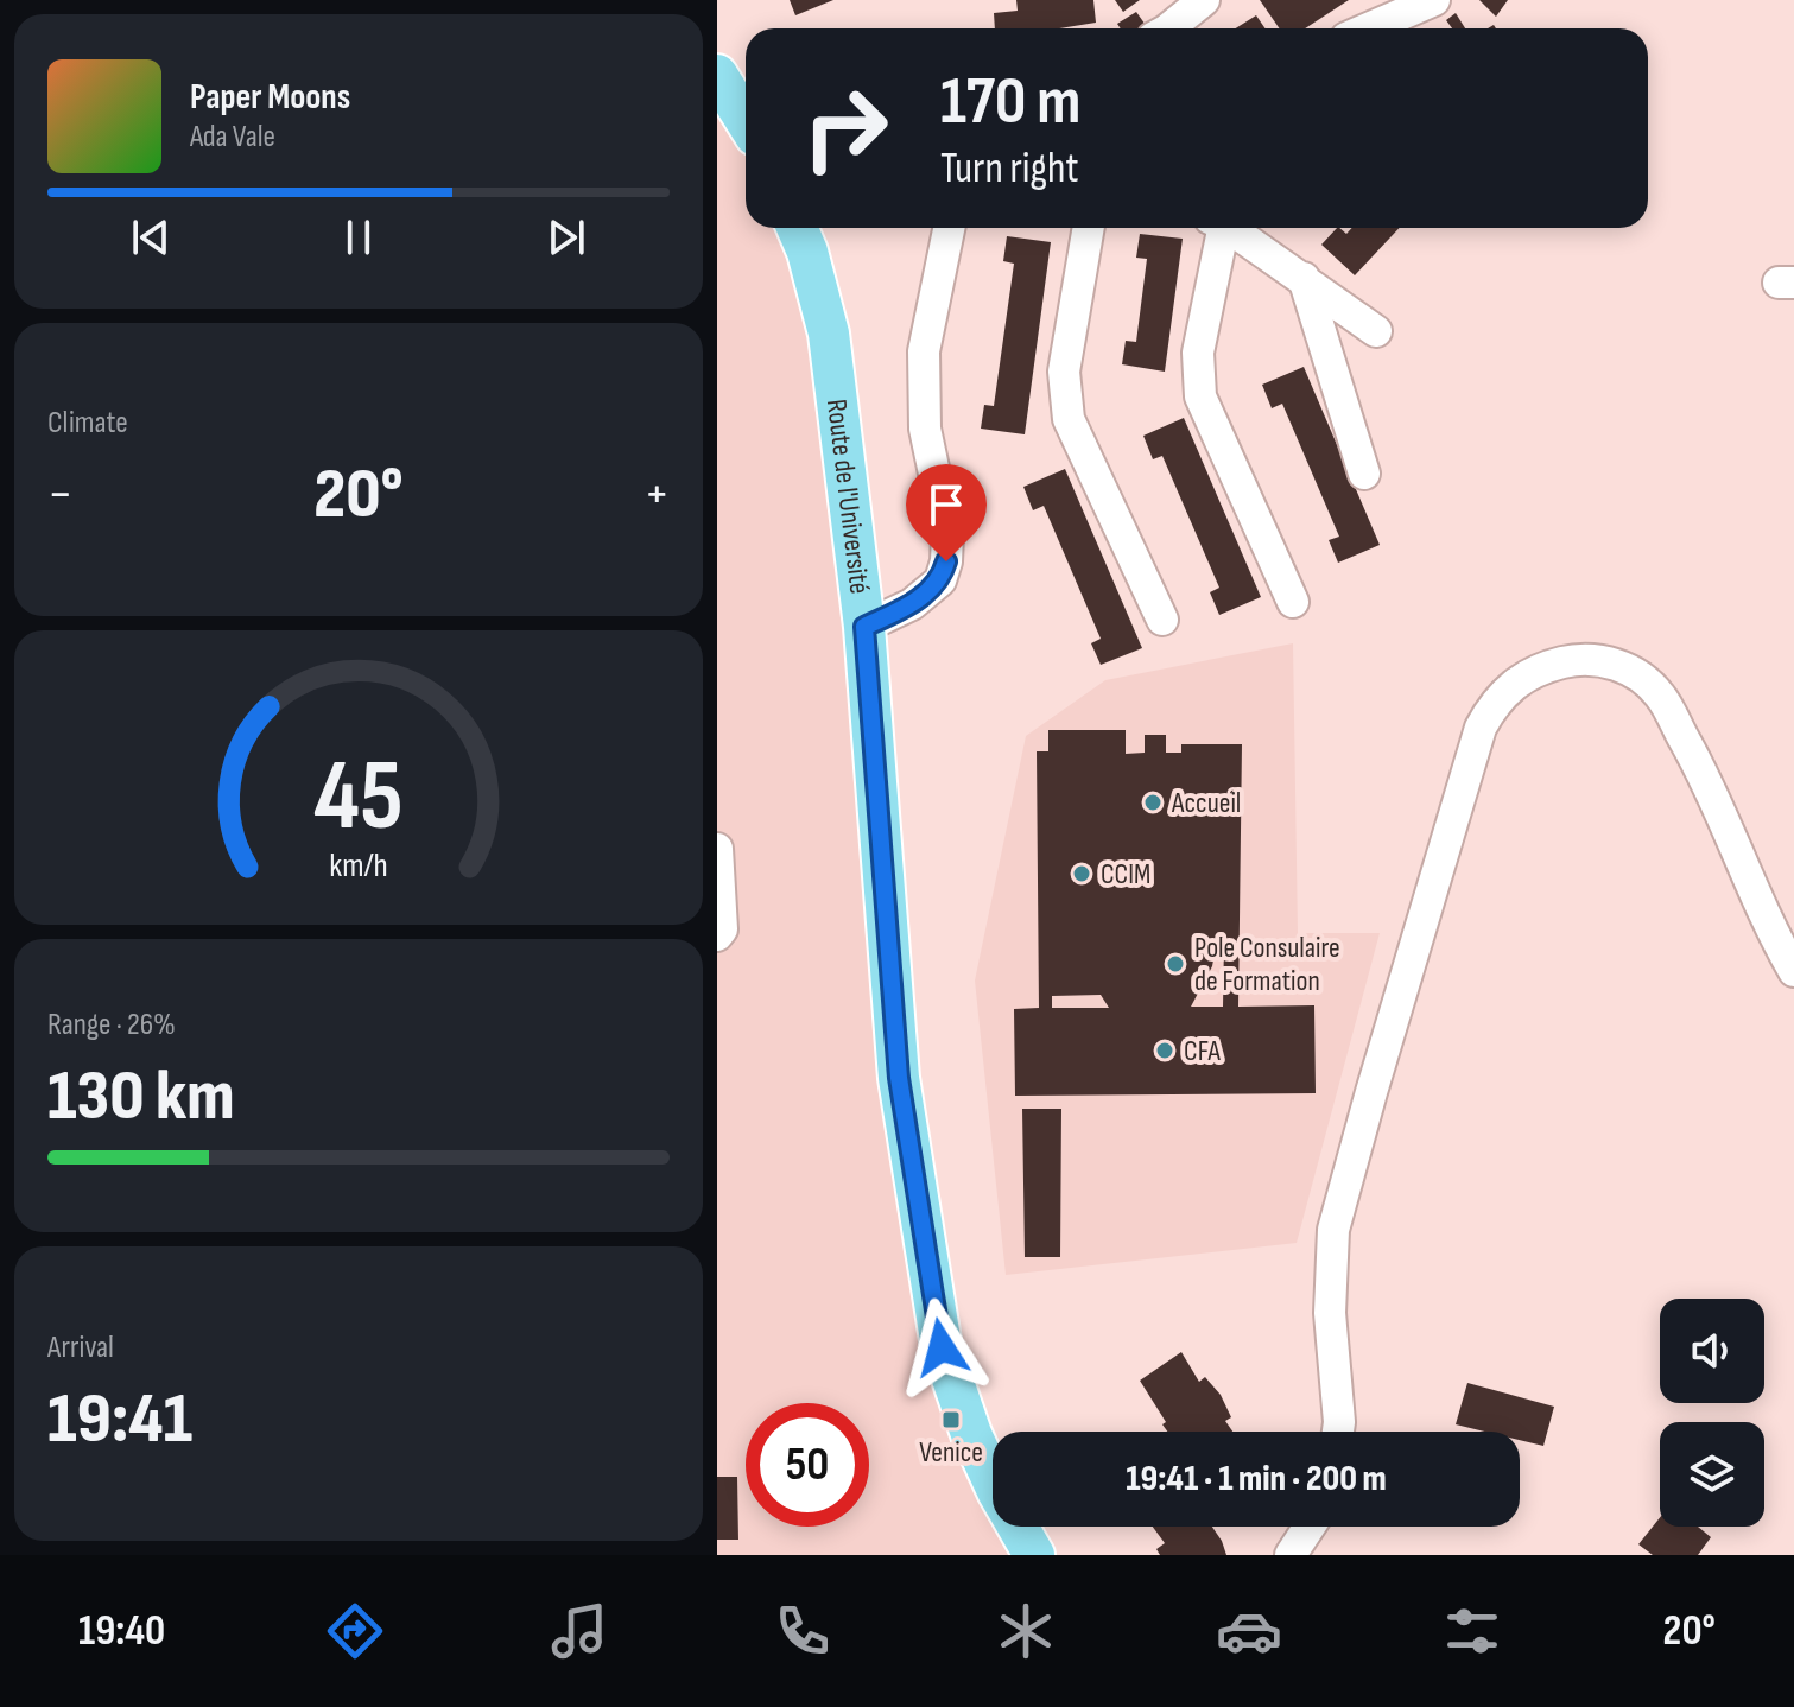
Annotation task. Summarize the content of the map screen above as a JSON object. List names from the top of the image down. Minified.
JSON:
{"streets":{"main road":["Route de l'Université"]},"places":{"other":["Accueil","CCIM","Pole Consulaire de Formation","CFA"],"transit":["Venice"]},"page":{"turn":["170 m","Turn right"],"song":["Paper Moons","Ada Vale"],"tile":["Climate",["Range · 26%","130 km"],["Arrival","19:41"]],"heat":["−","20°","+"],"limit":"50","trip":"19:41 · 1 min · 200 m","tabs":["19:40","20°"],"gauge":["45","km/h"]}}
